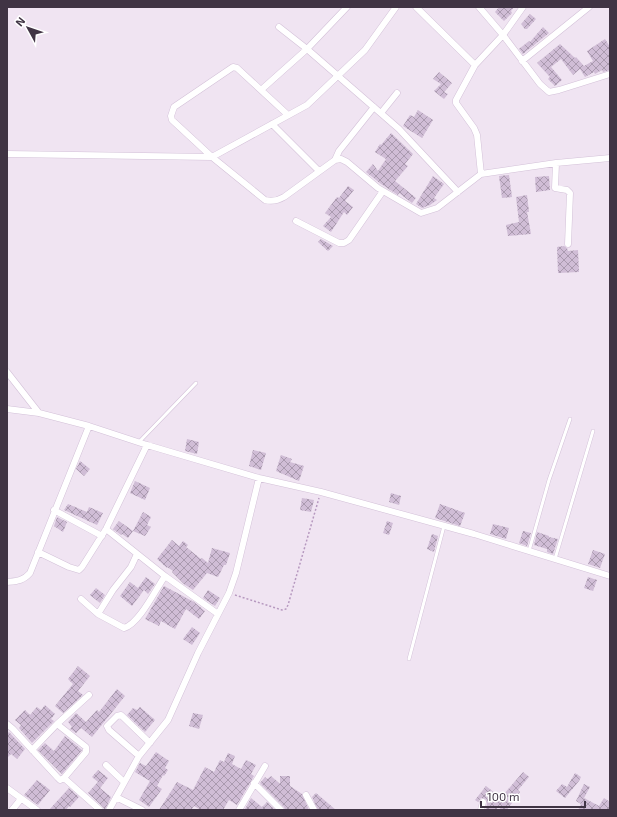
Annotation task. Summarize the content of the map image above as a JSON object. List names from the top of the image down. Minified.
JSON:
{"scale_bar":"100 m","north":"top left"}
